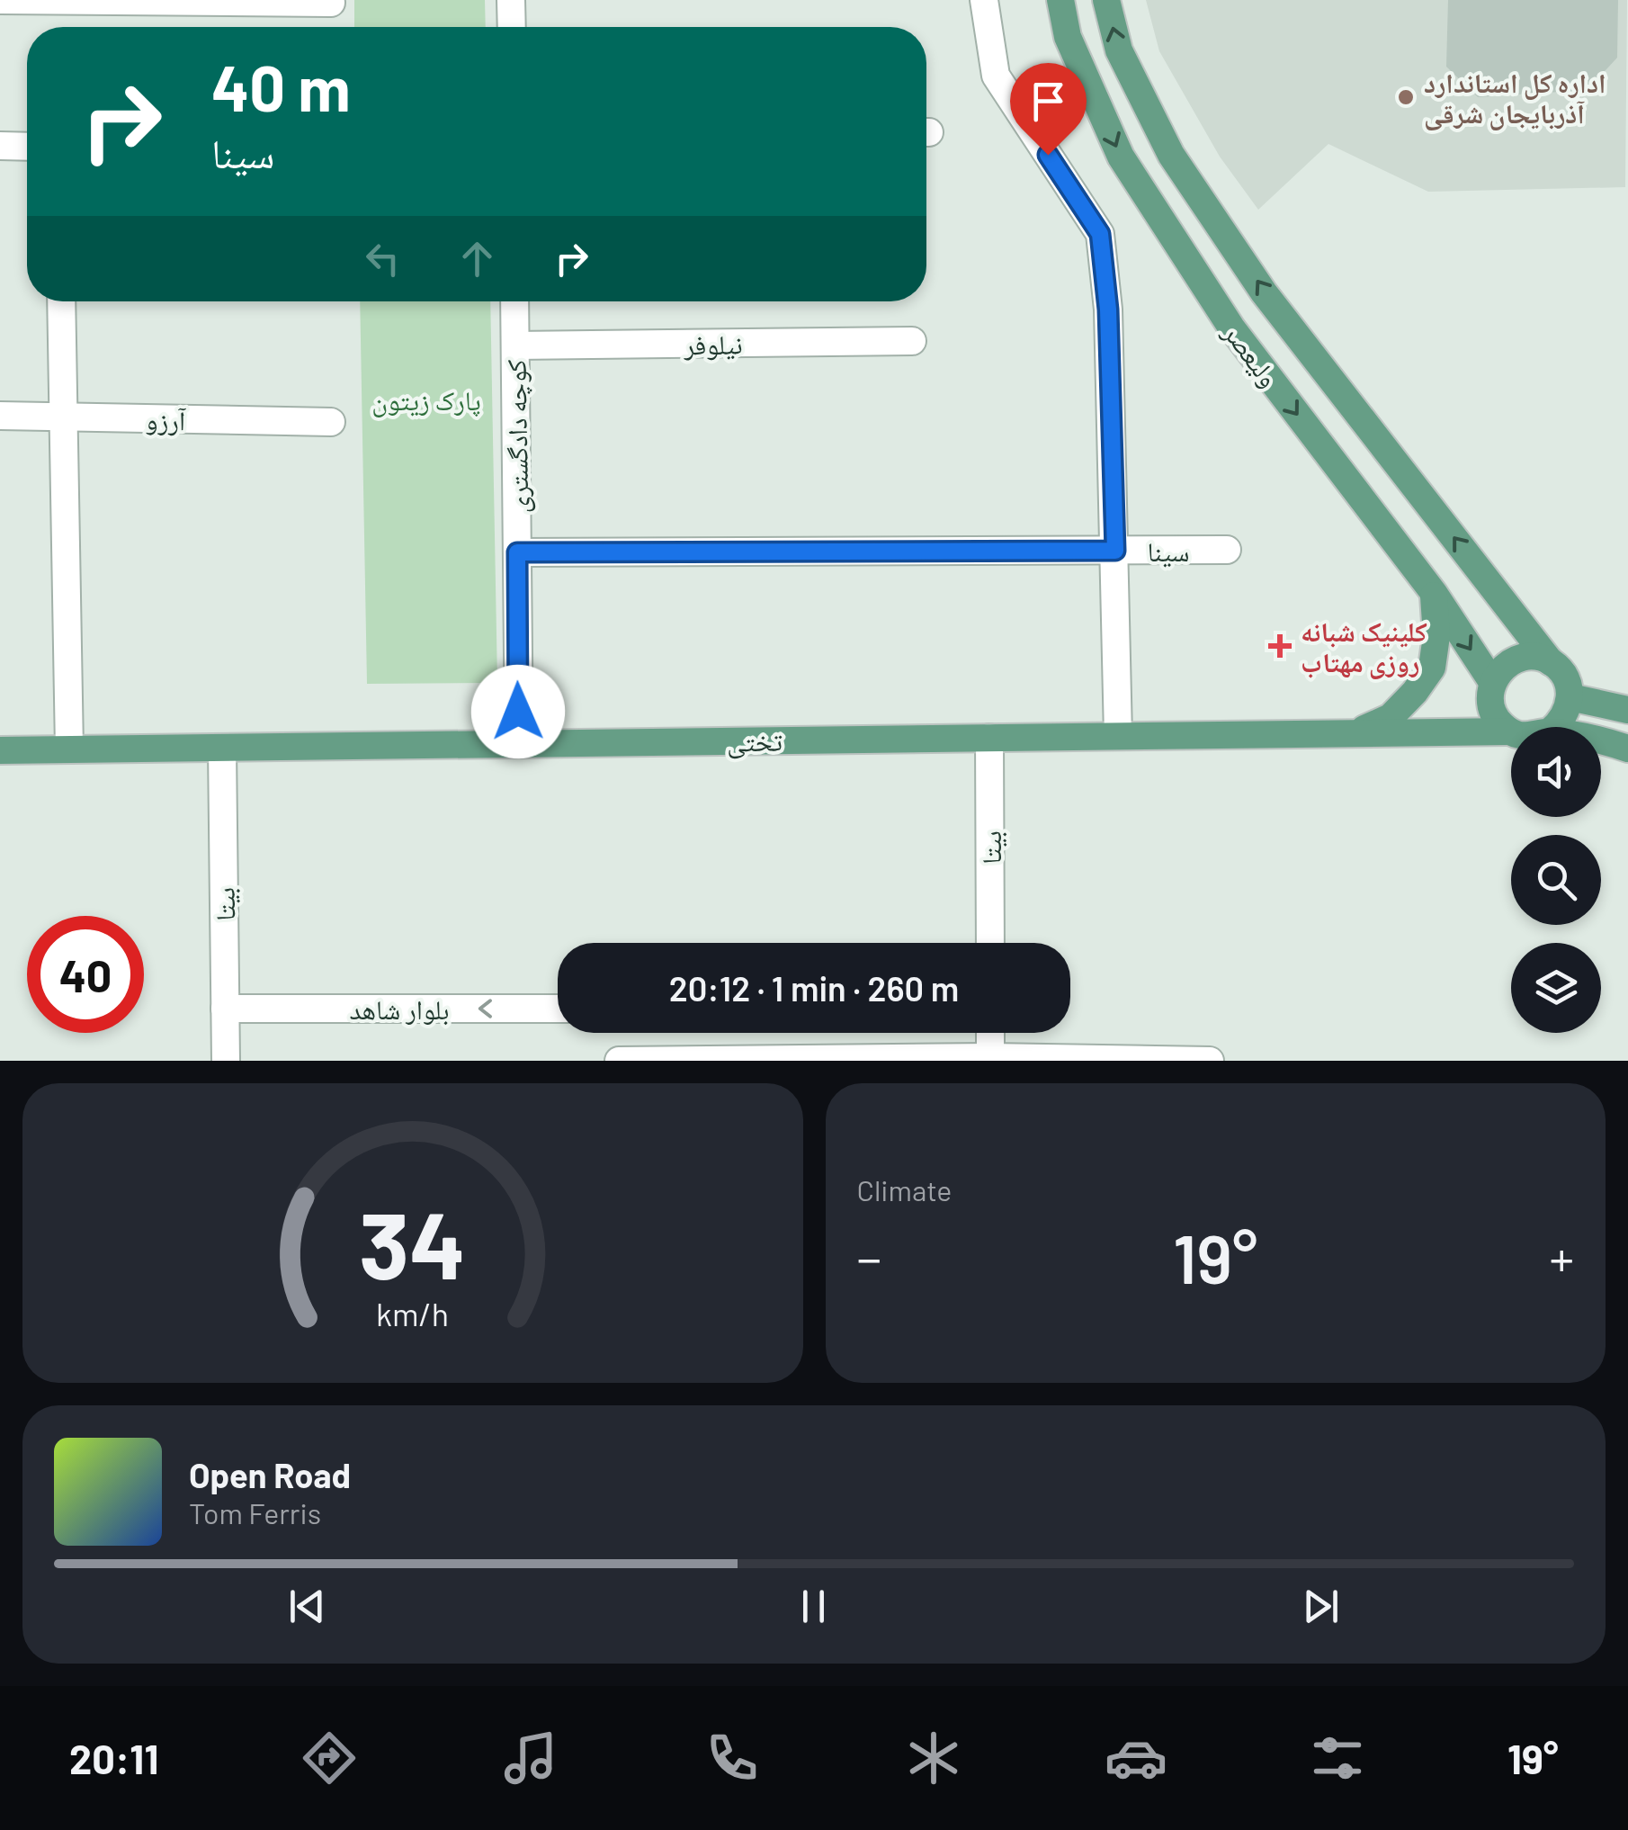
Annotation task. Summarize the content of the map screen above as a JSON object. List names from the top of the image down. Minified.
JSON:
{"streets":{"main road":["ولیعصر","تختى"],"street":["نیلوفر","آرزو","کوچه دادگستری","سینا","بیتا","بلوار شاهد"]},"crossings":[["نیلوفر","کوچه دادگستری"],["کوچه دادگستری","سینا"],["کوچه دادگستری","تختى"],["تختى","بیتا"],["بیتا","بلوار شاهد"]],"one_way":["بلوار شاهد"],"parks":["پارک زیتون"],"places":{"other":["اداره کل استاندارد آذربایجان شرقی"],"health":["کلینیک شبانه روزی مهتاب"]},"page":{"turn":["40 m","سینا"],"limit":"40","trip":"20:12 · 1 min · 260 m","tile":"Climate","heat":["−","19°","+"],"song":["Open Road","Tom Ferris"],"tabs":["20:11","19°"],"gauge":["34","km/h"]}}
